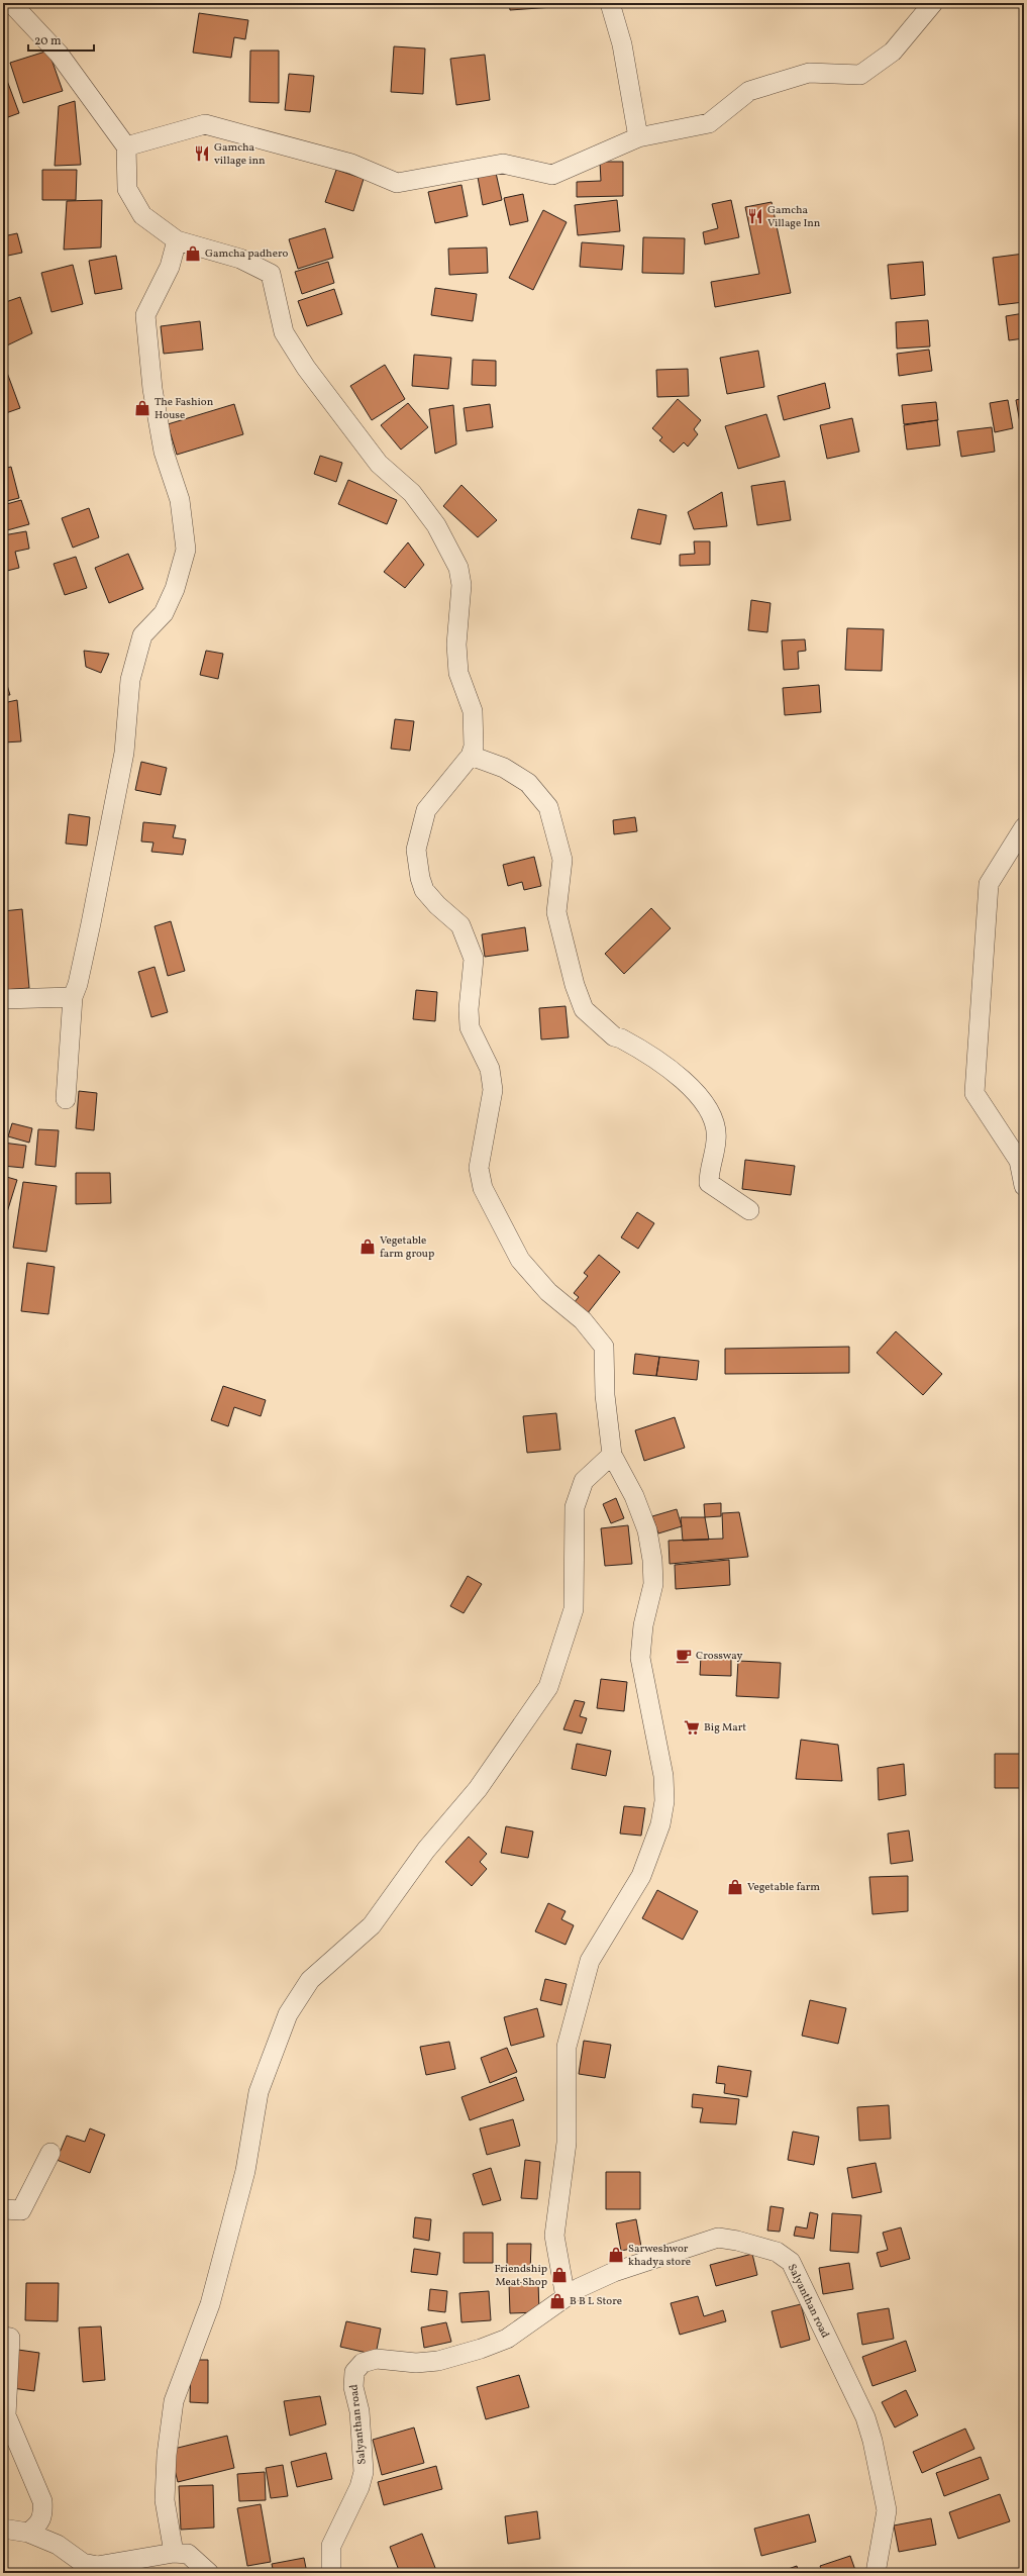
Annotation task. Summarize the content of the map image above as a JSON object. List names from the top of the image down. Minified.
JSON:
{"streets":{"street":["Salyanthan road"]},"places":{"restaurant":["Gamcha village inn","Gamcha Village Inn"],"shop":["Gamcha padhero","The Fashion House","Vegetable farm group","Vegetable farm","Sarweshwor khadya store","Friendship Meat Shop","B B L Store"],"cafe":["Crossway"],"supermarket":["Big Mart"]},"scale_bar":"20 m"}
